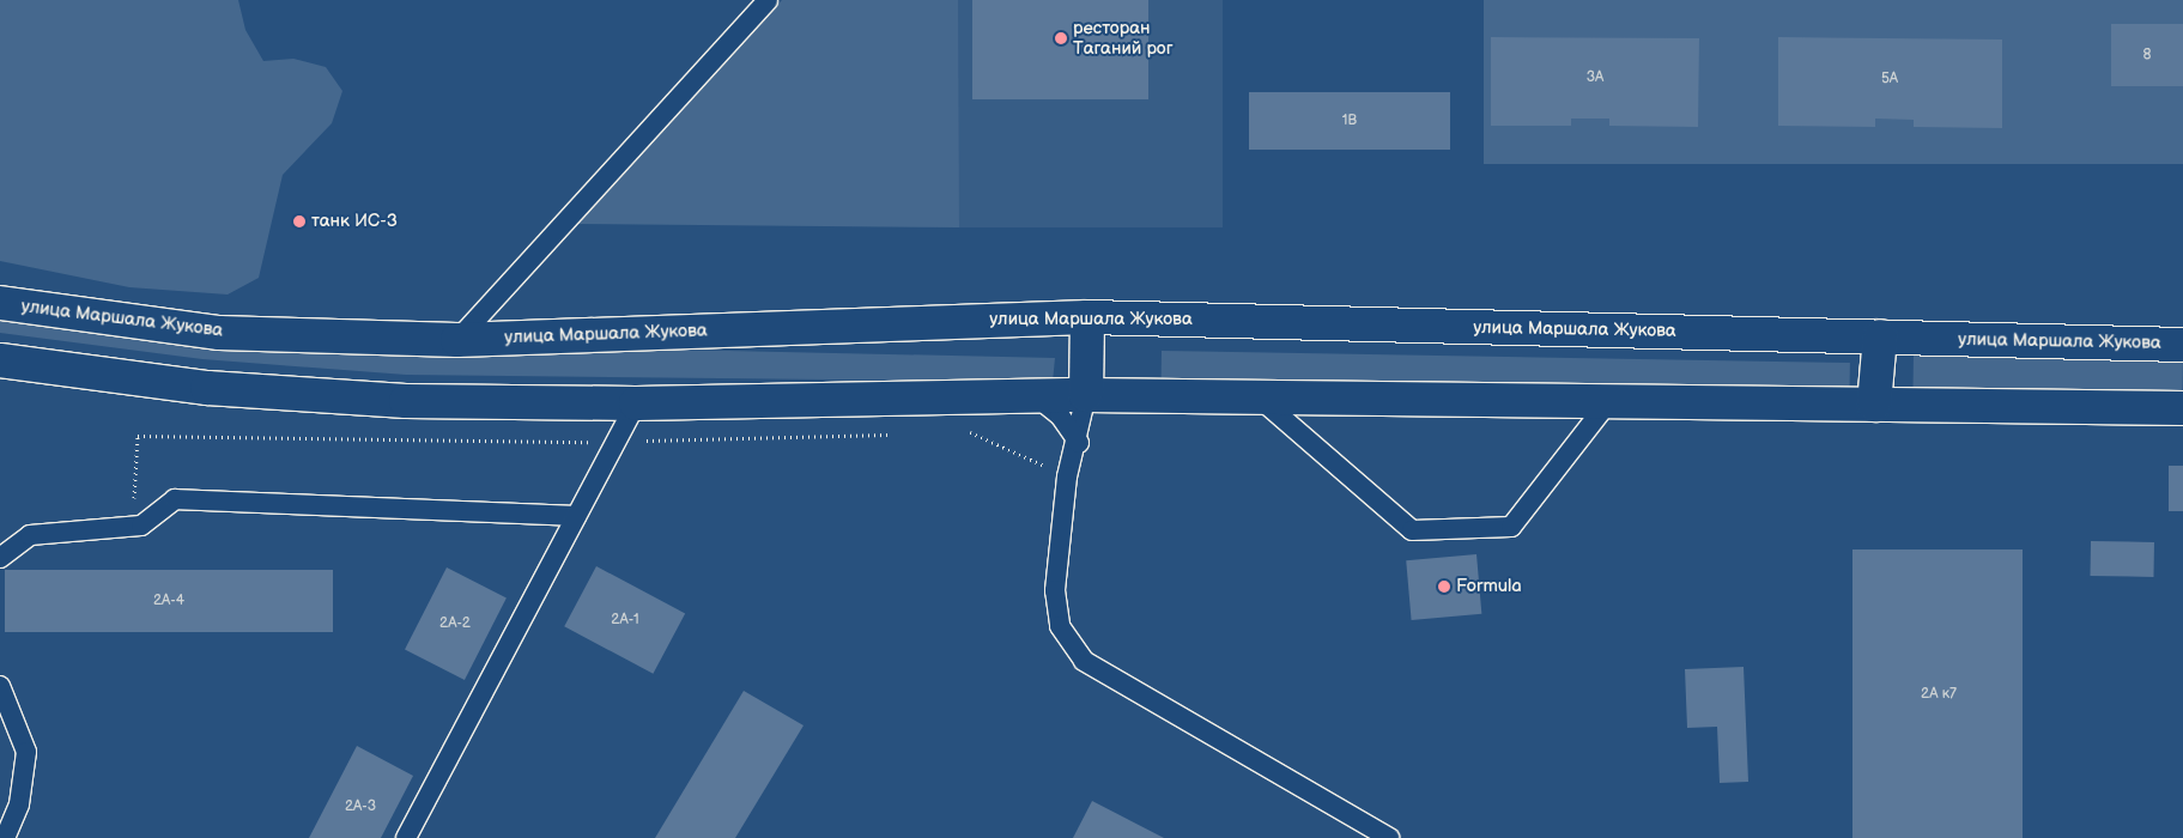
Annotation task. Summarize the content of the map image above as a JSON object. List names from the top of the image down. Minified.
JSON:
{"streets":{"main road":["улица Маршала Жукова"]},"places":["ресторан Таганий рог","танк ИС-3","Formula"],"house_numbers":["8","3А","5А","1В","2А-4","2А-1","2А-2","2А к7","2А-3"]}
